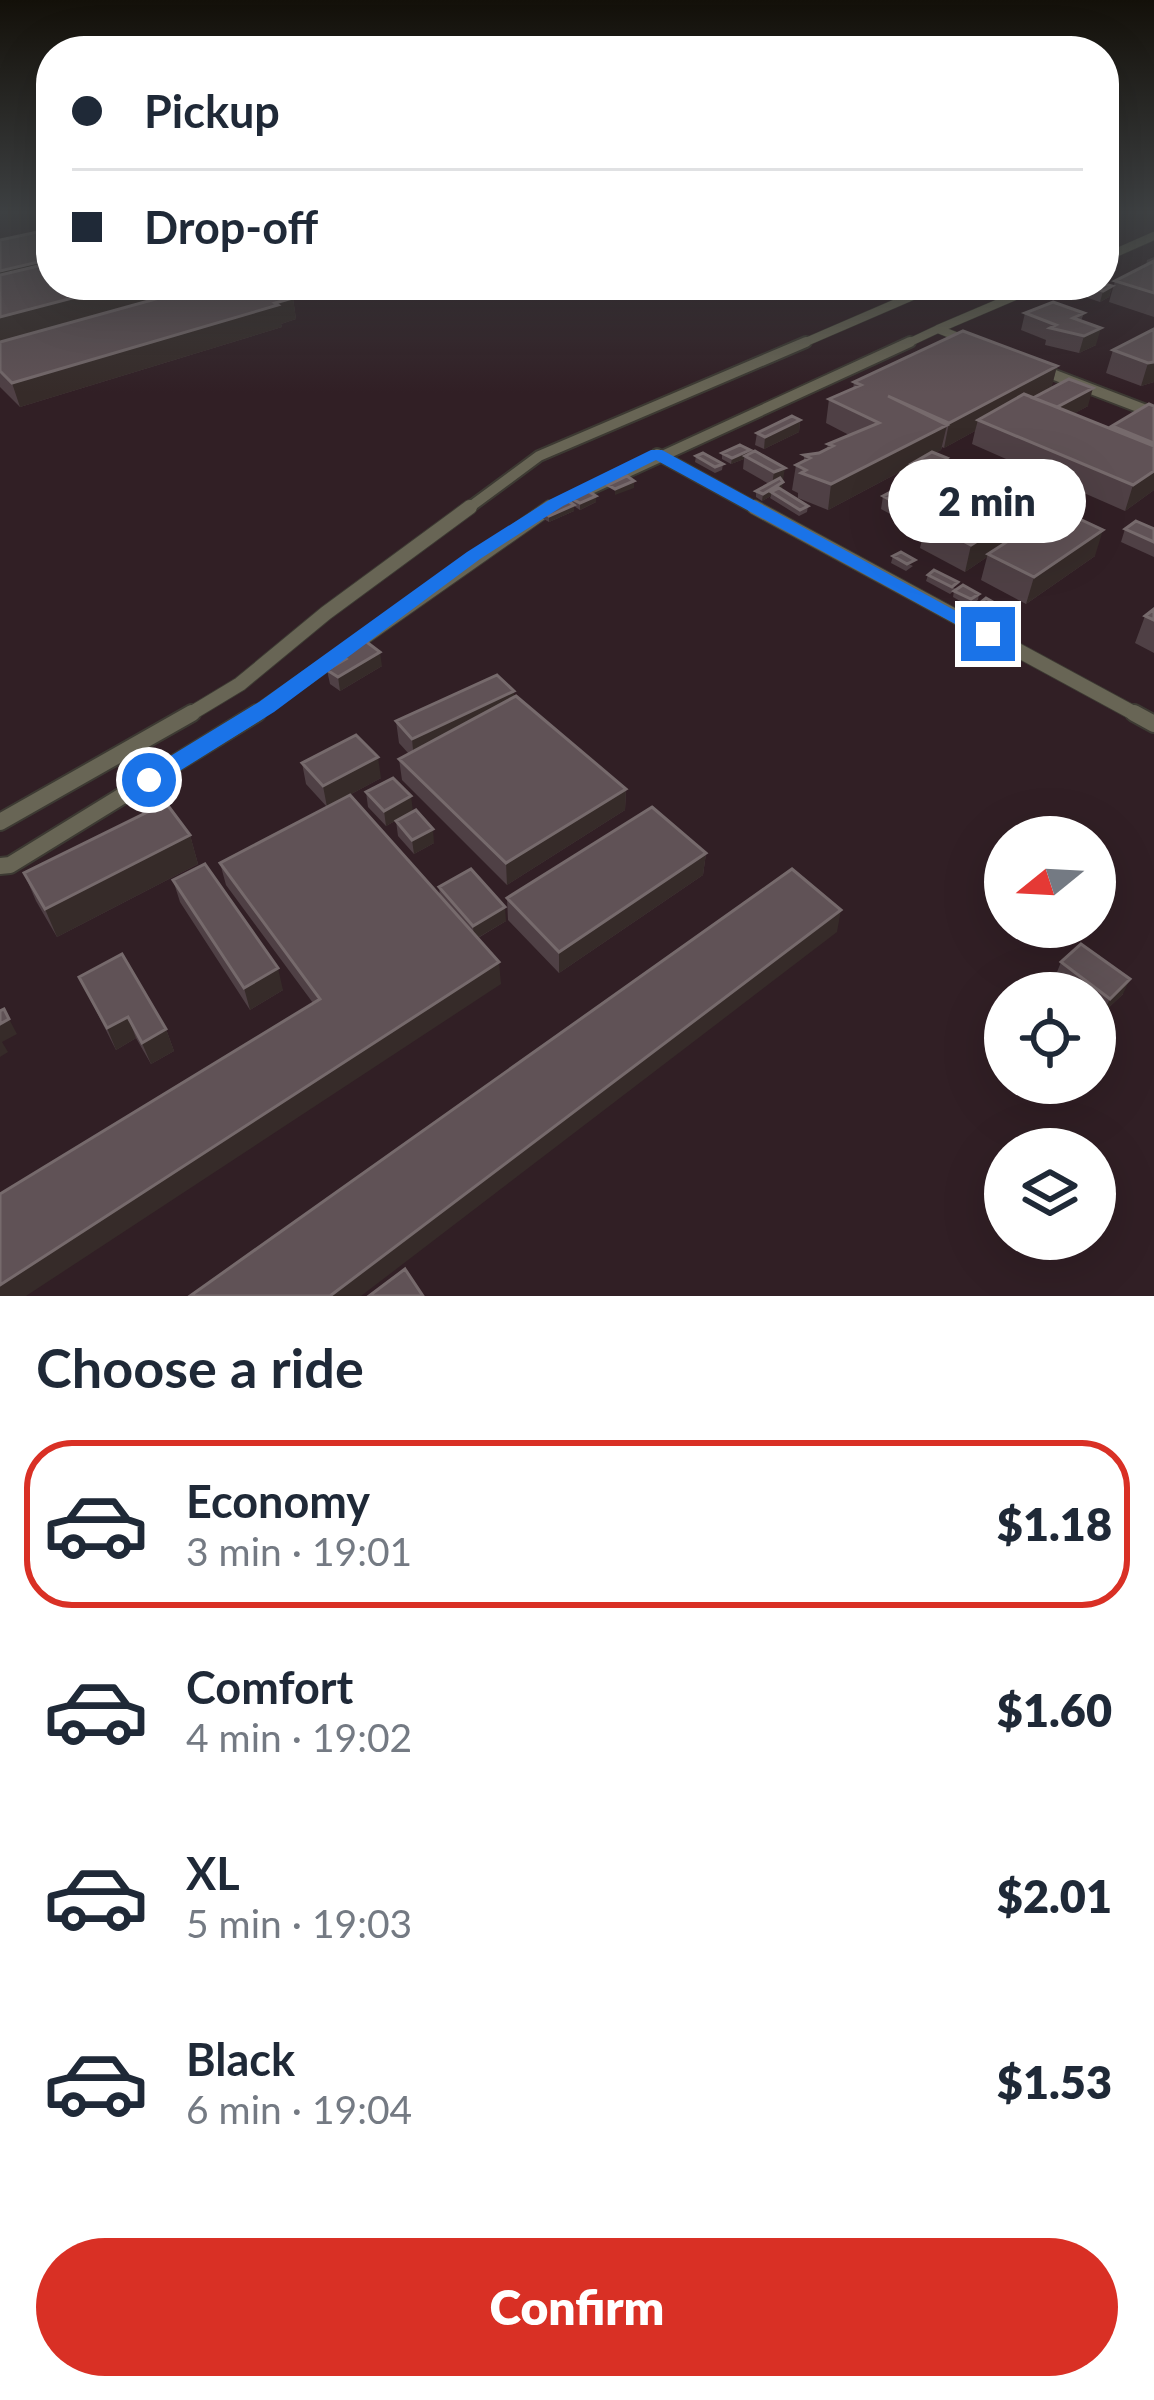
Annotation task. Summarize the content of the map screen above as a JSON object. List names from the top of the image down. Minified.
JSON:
{"north":"left","page":{"banner":["Pickup","Drop-off"],"bubble":"2 min","heading":"Choose a ride","list":[{"name":"Economy","note":"3 min · 19:01","value":"$1.18"},{"name":"Comfort","note":"4 min · 19:02","value":"$1.60"},{"name":"XL","note":"5 min · 19:03","value":"$2.01"},{"name":"Black","note":"6 min · 19:04","value":"$1.53"}],"buttons":"Confirm"}}
